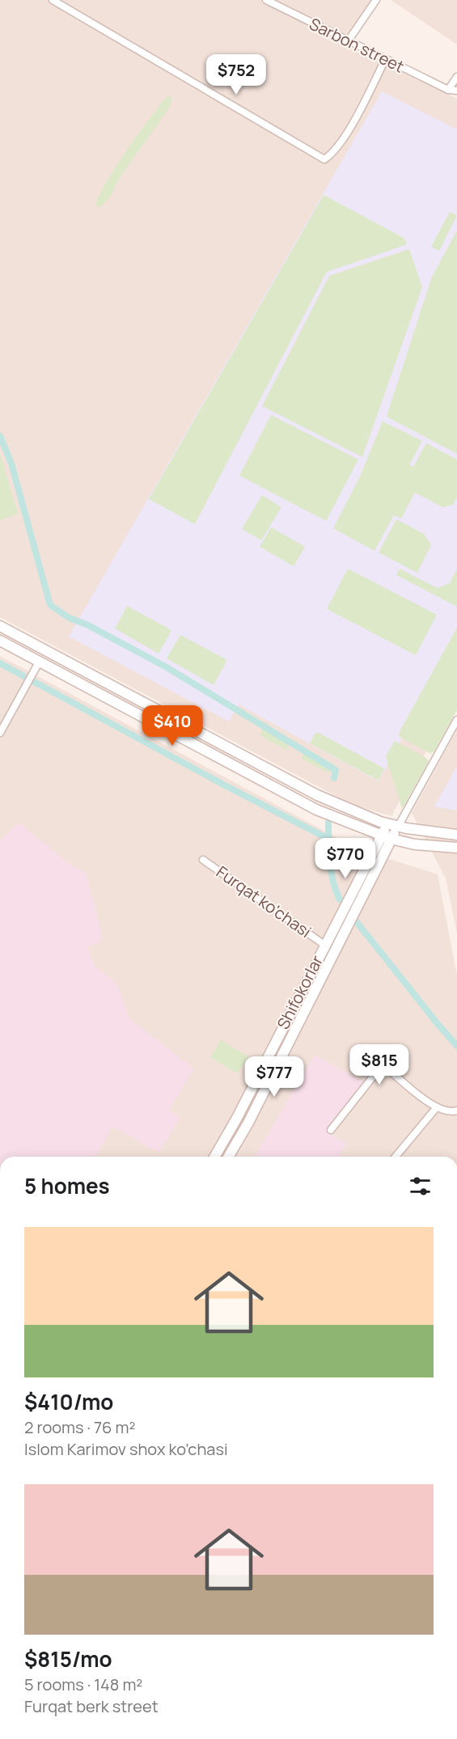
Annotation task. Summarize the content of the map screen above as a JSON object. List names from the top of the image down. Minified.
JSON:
{"streets":{"main road":["Shifokorlar"],"street":["Sarbon street","Furqat ko'chasi"]},"crossings":[["Furqat ko'chasi","Shifokorlar"]],"page":{"price":["$752","$410","$770","$815","$777"],"heading":"5 homes","list":[{"name":"$410/mo","note":"2 rooms · 76 m² · Islom Karimov shox ko'chasi"},{"name":"$815/mo","note":"5 rooms · 148 m² · Furqat berk street"}]}}
